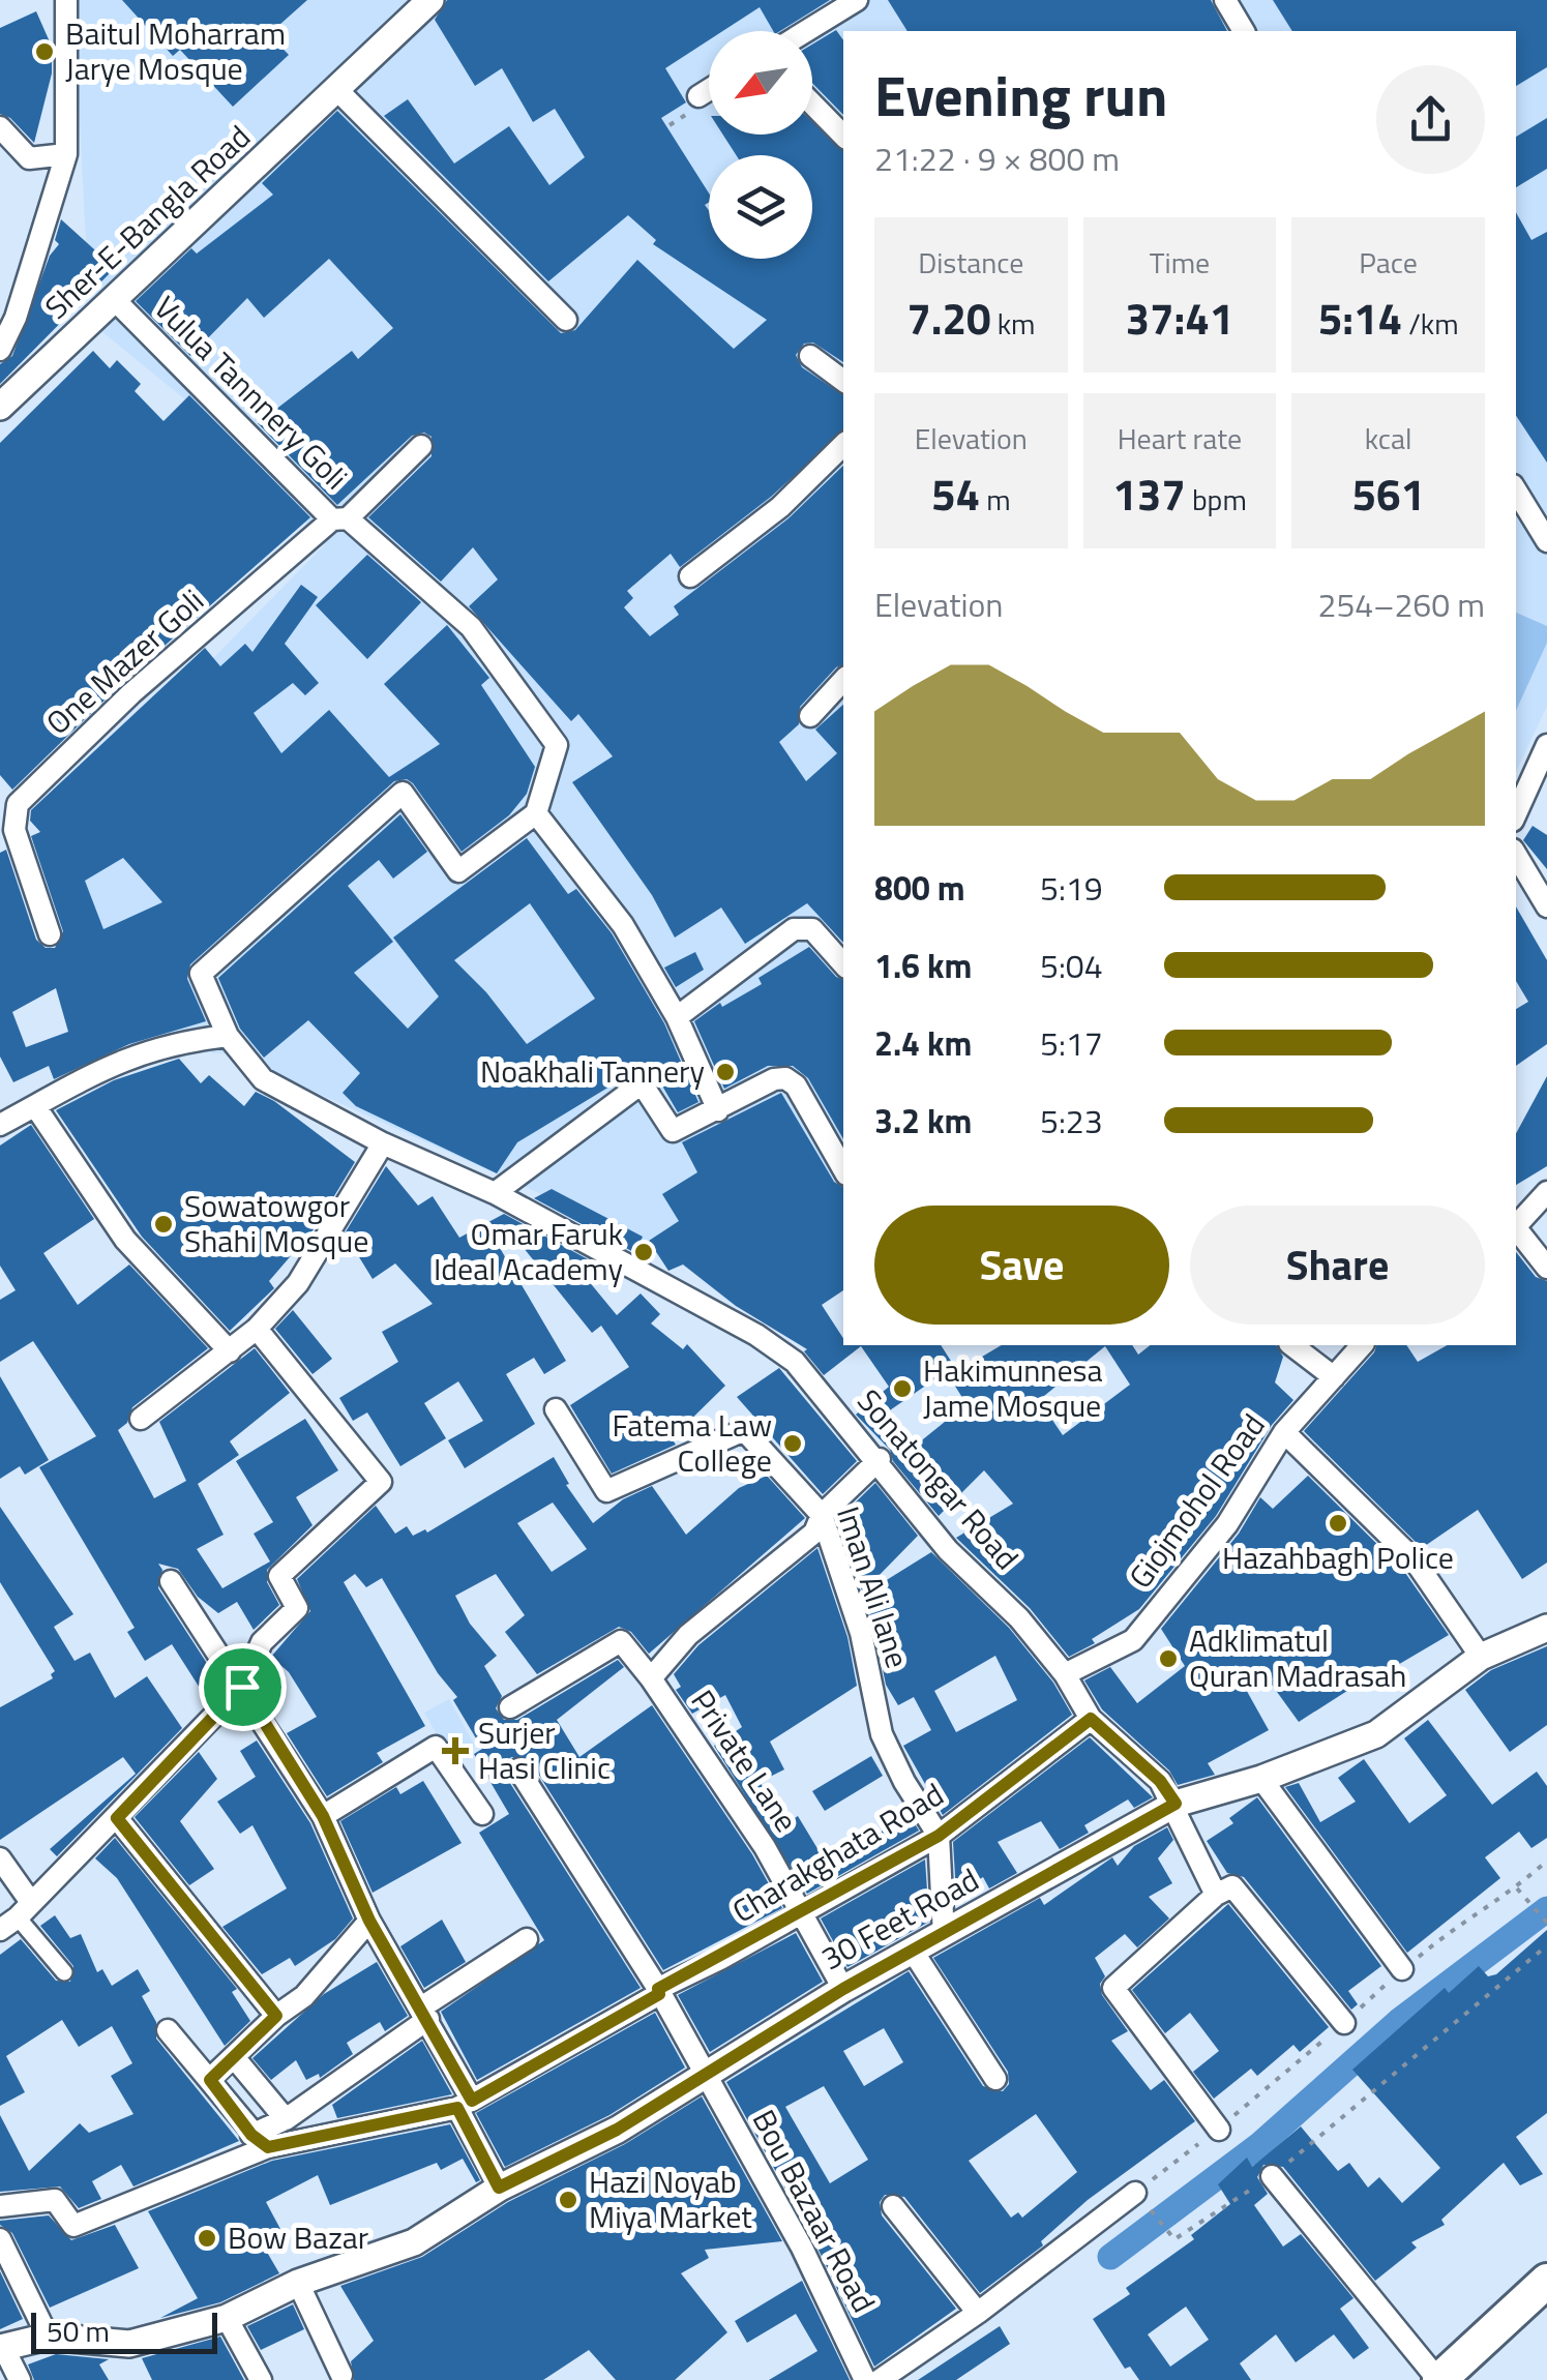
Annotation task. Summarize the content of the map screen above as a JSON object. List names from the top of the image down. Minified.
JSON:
{"streets":{"street":["Sher-E-Bangla Road","Vulua Tannnery Goli","One Mazer Goli","Sonatongar Road","Giojmohol Road","Iman Ali lane","Private Lane","Charakghata Road","30 Feet Road","Bou Bazaar Road"]},"crossings":[["Sher-E-Bangla Road","Vulua Tannnery Goli"],["Vulua Tannnery Goli","One Mazer Goli"],["Vulua Tannnery Goli","Sonatongar Road"],["Sonatongar Road","Giojmohol Road"],["Sonatongar Road","Private Lane"],["Sonatongar Road","Charakghata Road"],["Sonatongar Road","30 Feet Road"],["Iman Ali lane","Private Lane"],["Iman Ali lane","Charakghata Road"],["Private Lane","Charakghata Road"],["Private Lane","30 Feet Road"],["Charakghata Road","Bou Bazaar Road"],["30 Feet Road","Bou Bazaar Road"]],"places":{"other":["Baitul Moharram Jarye Mosque","Noakhali Tannery","Sowatowgor Shahi Mosque","Omar Faruk Ideal Academy","Hakimunnesa Jame Mosque","Fatema Law College","Hazahbagh Police","Adklimatul Quran Madrasah","Hazi Noyab Miya Market","Bow Bazar"],"health":["Surjer Hasi Clinic"]},"scale_bar":"50 m","north":"bottom left","page":{"heading":["Evening run","21:22 · 9 × 800 m"],"stats":[["Distance","7.20 km"],["Time","37:41"],["Pace","5:14 /km"],["Elevation","54 m"],["Heart rate","137 bpm"],["kcal","561"]],"chart":["Elevation","254–260 m"],"list":[{"name":"800 m","note":"5:19"},{"name":"1.6 km","note":"5:04"},{"name":"2.4 km","note":"5:17"},{"name":"3.2 km","note":"5:23"}],"buttons":["Save","Share"],"scale":"50 m"}}
